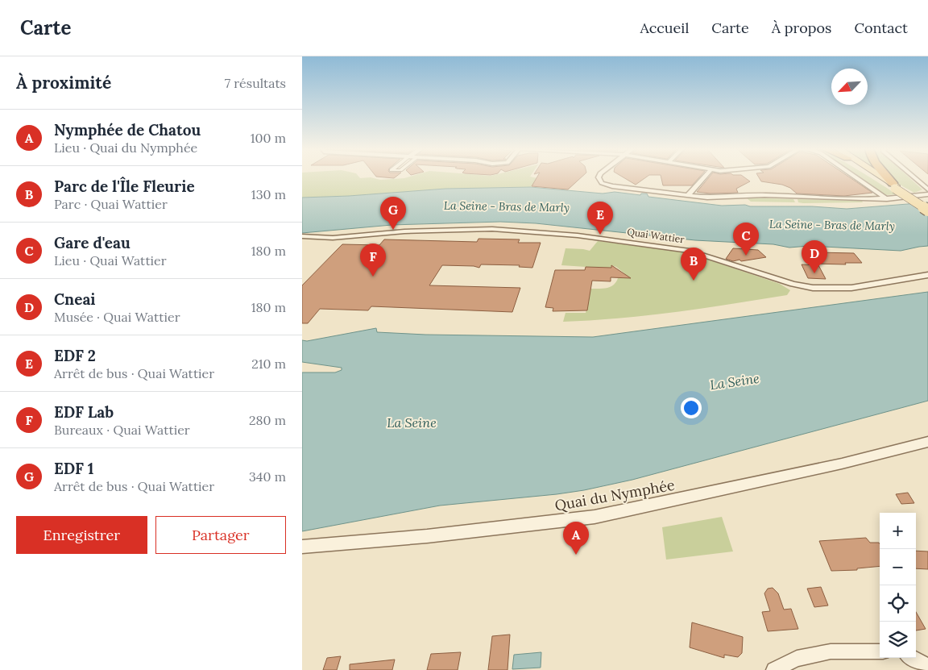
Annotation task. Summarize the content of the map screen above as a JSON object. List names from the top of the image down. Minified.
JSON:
{"streets":{"street":["Quai Wattier","Quai du Nymphée"]},"water":["La Seine - Bras de Marly","La Seine"],"north":"bottom left","page":{"header":"Carte","nav":["Accueil","Carte","À propos","Contact"],"heading":["À proximité","7 résultats"],"list":[{"mark":"A","name":"Nymphée de Chatou","note":"Lieu · Quai du Nymphée","value":"100 m"},{"mark":"B","name":"Parc de l'Île Fleurie","note":"Parc · Quai Wattier","value":"130 m"},{"mark":"C","name":"Gare d'eau","note":"Lieu · Quai Wattier","value":"180 m"},{"mark":"D","name":"Cneai","note":"Musée · Quai Wattier","value":"180 m"},{"mark":"E","name":"EDF 2","note":"Arrêt de bus · Quai Wattier","value":"210 m"},{"mark":"F","name":"EDF Lab","note":"Bureaux · Quai Wattier","value":"280 m"},{"mark":"G","name":"EDF 1","note":"Arrêt de bus · Quai Wattier","value":"340 m"}],"pins":["G","E","C","D","F","B","A"],"buttons":["Enregistrer","Partager"],"map_buttons":["+","−"]}}
